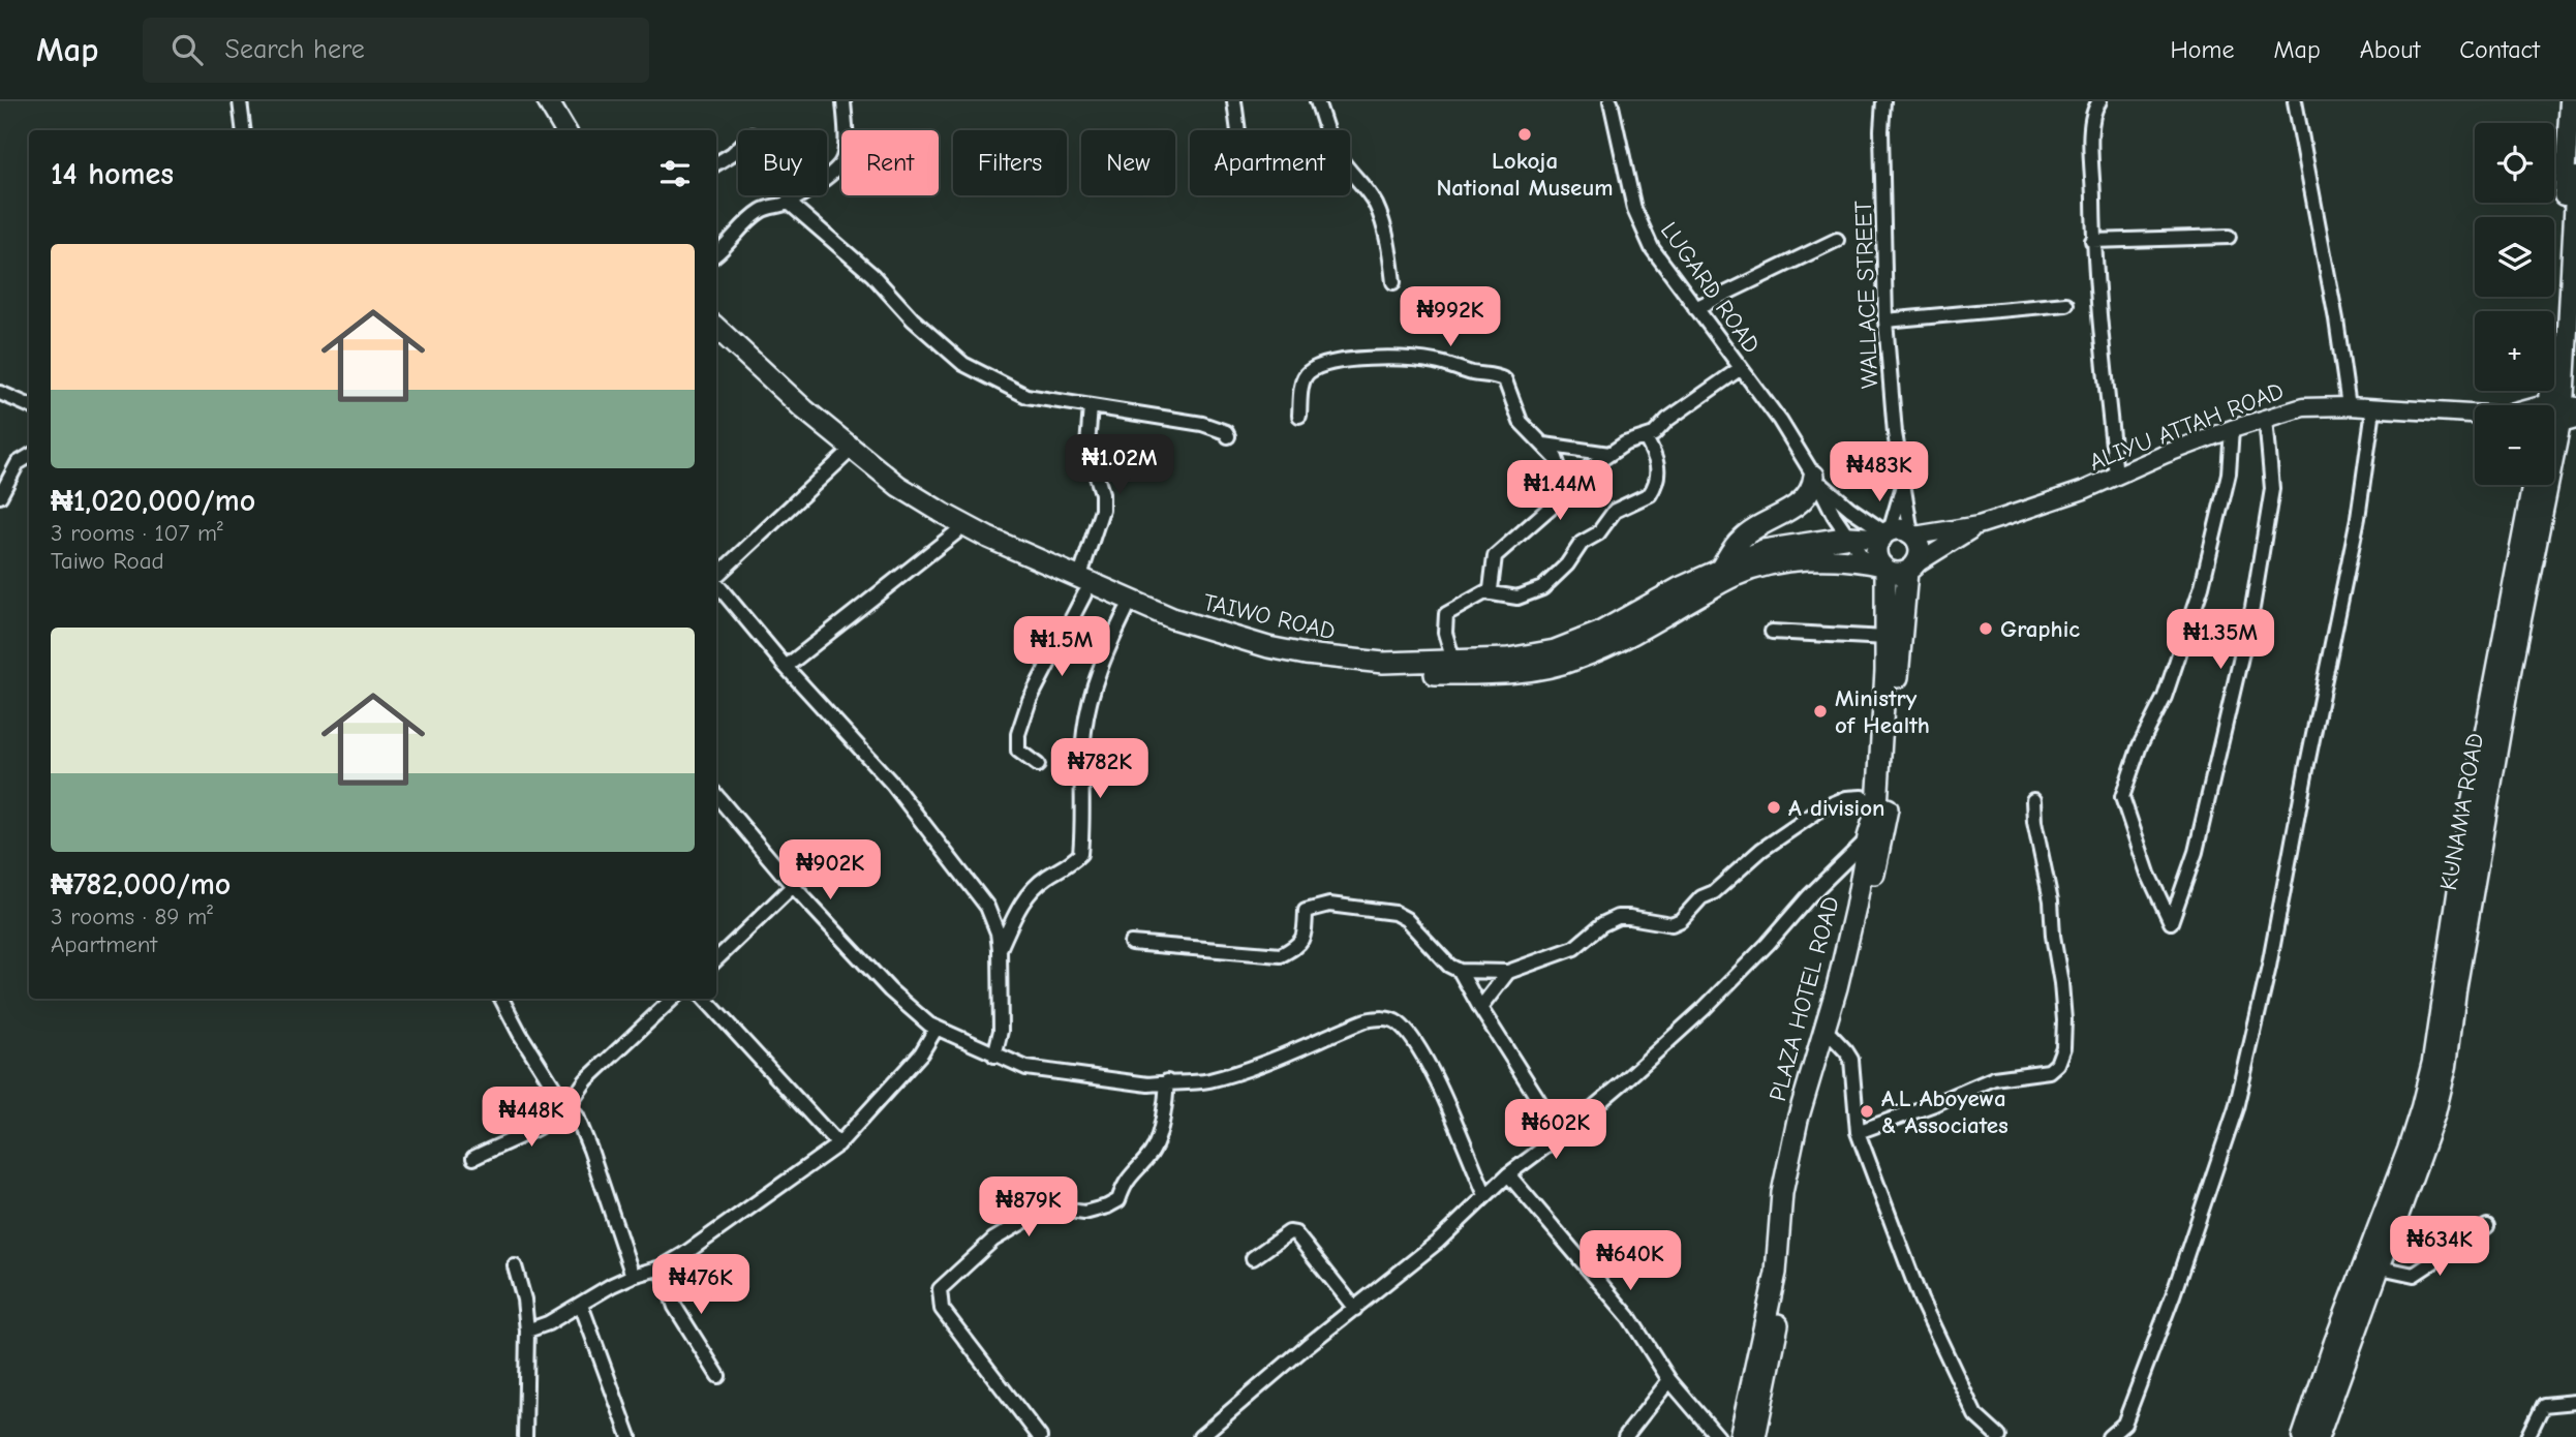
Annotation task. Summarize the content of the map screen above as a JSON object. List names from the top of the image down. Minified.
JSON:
{"streets":{"main road":["TAIWO ROAD","KUNAMA ROAD","PLAZA HOTEL ROAD"],"street":["LUGARD ROAD","WALLACE STREET","ALIYU ATTAH ROAD"]},"crossings":[["WALLACE STREET","TAIWO ROAD"],["WALLACE STREET","PLAZA HOTEL ROAD"],["TAIWO ROAD","PLAZA HOTEL ROAD"]],"places":["Lokoja National Museum","Graphic","Ministry of Health","A division","A.L Aboyewa & Associates"],"page":{"header":"Map","search":"Search here","nav":["Home","Map","About","Contact"],"map_buttons":["+","−"],"chip":["Buy","Rent","Filters","New","Apartment"],"heading":"14 homes","list":[{"name":"₦1,020,000/mo","note":"3 rooms · 107 m² · Taiwo Road"},{"name":"₦782,000/mo","note":"3 rooms · 89 m² · Apartment"}],"price":["₦992K","₦1.02M","₦483K","₦1.44M","₦1.35M","₦1.5M","₦782K","₦902K","₦448K","₦602K","₦879K","₦634K","₦640K","₦476K"]}}
